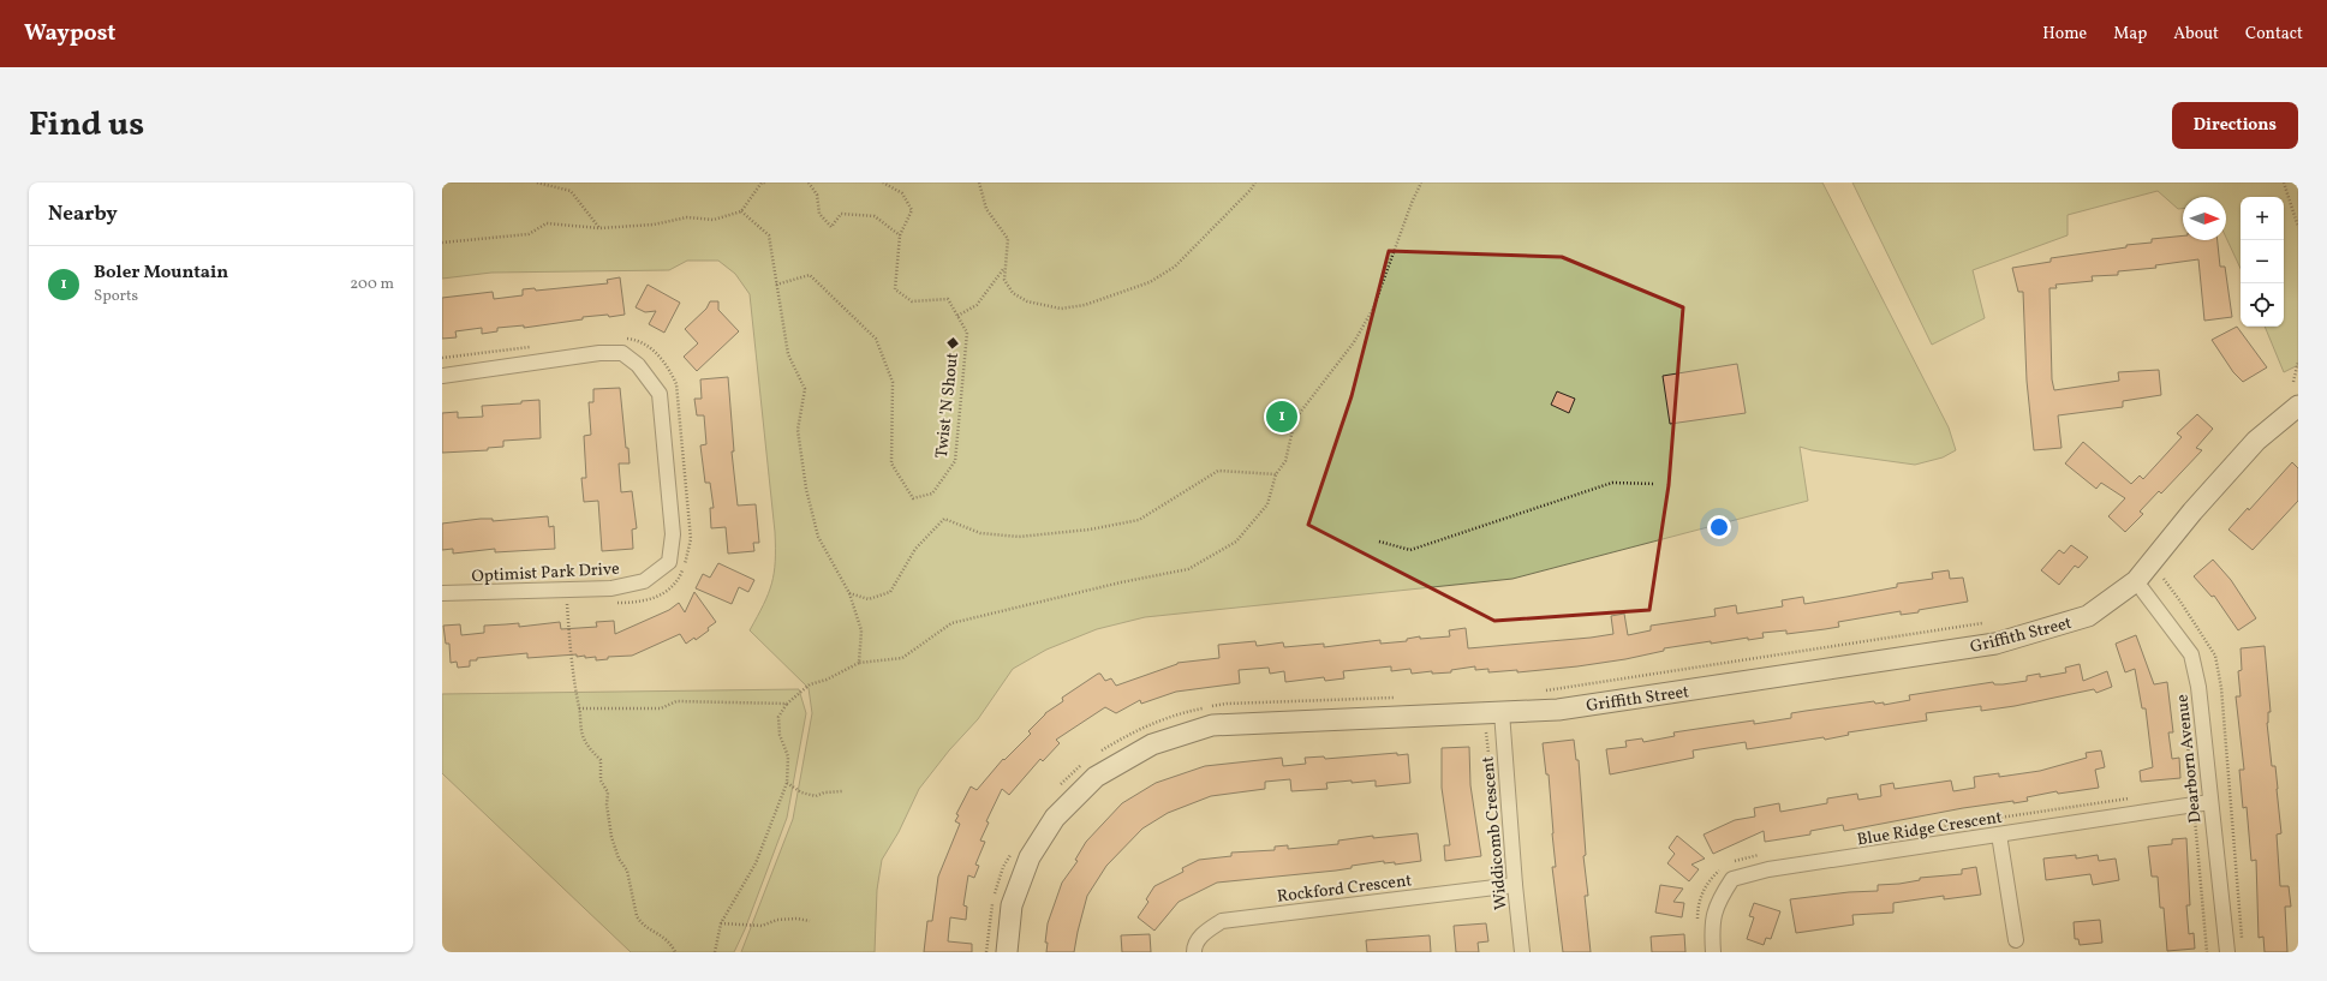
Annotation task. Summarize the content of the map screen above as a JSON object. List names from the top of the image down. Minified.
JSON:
{"streets":{"street":["Optimist Park Drive","Griffith Street","Dearborn Avenue","Blue Ridge Crescent","Widdicomb Crescent","Rockford Crescent"],"path":["Twist 'N Shout ◆"]},"crossings":[["Griffith Street","Dearborn Avenue"],["Griffith Street","Widdicomb Crescent"],["Dearborn Avenue","Blue Ridge Crescent"],["Widdicomb Crescent","Rockford Crescent"]],"north":"right","page":{"header":"Waypost","nav":["Home","Map","About","Contact"],"title":"Find us","buttons":"Directions","heading":"Nearby","map_buttons":["+","−"],"list":[{"mark":"1","name":"Boler Mountain","note":"Sports","value":"200 m"}],"pins":"1"}}
